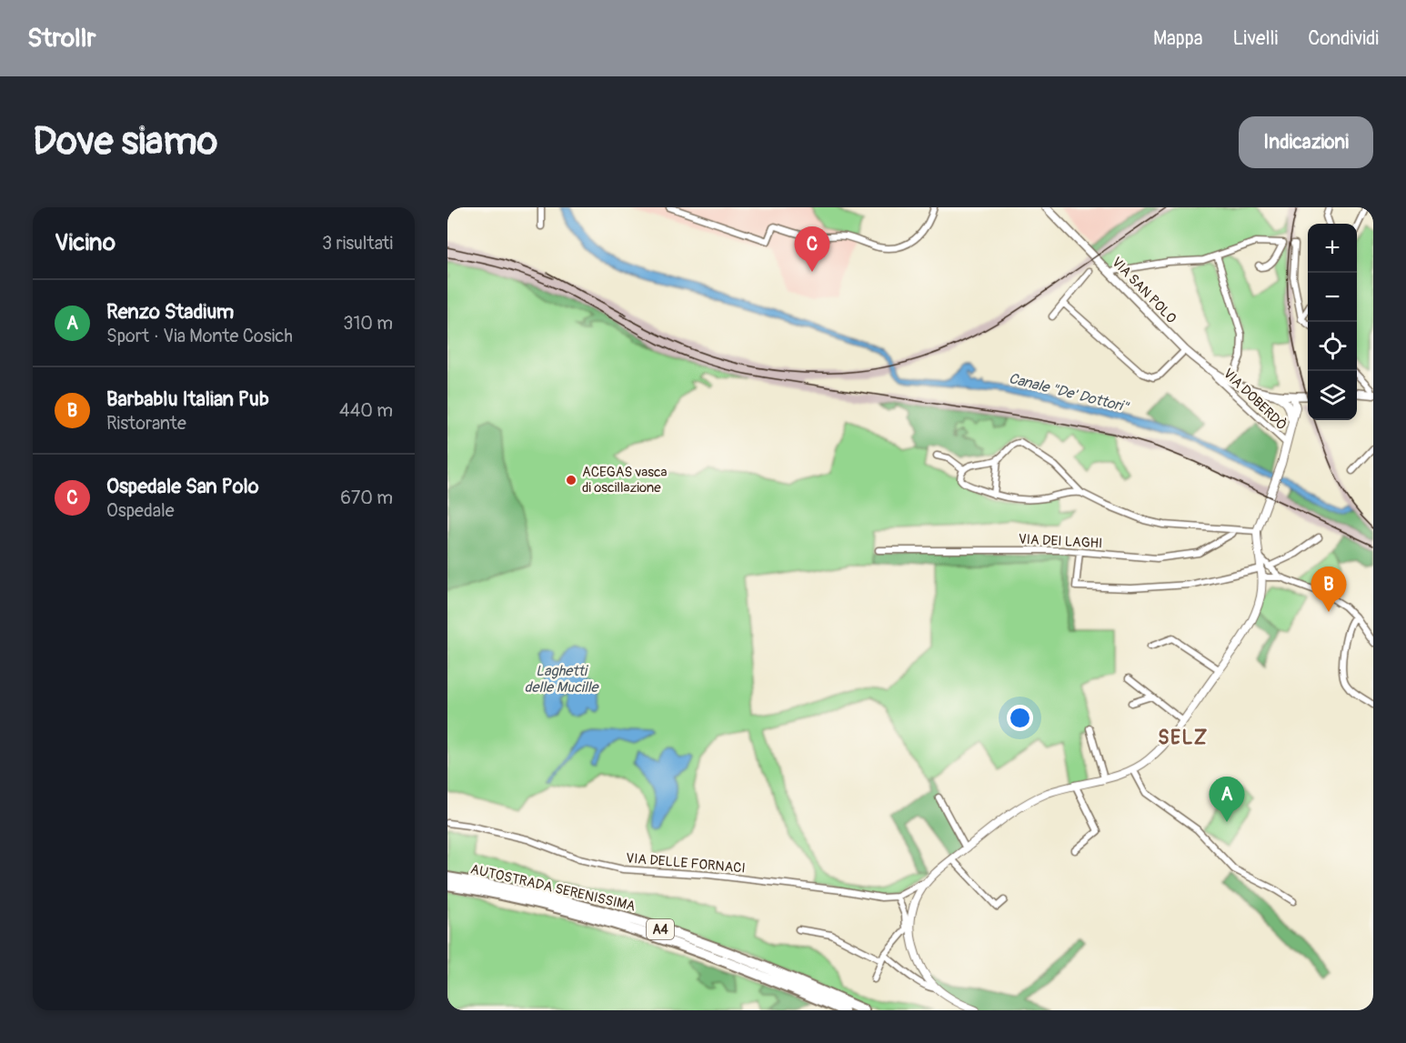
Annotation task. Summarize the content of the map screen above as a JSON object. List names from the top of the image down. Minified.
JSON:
{"streets":{"highway":["AUTOSTRADA SERENISSIMA","A4"],"main road":["VIA SAN POLO"],"street":["VIA DOBERDÒ","VIA DEI LAGHI","VIA DELLE FORNACI"]},"crossings":[["VIA SAN POLO","VIA DOBERDÒ"]],"districts":["SELZ"],"water":["Canale \"De' Dottori\"","Laghetti delle Mucille"],"places":["ACEGAS vasca di oscillazione"],"page":{"header":"Strollr","nav":["Mappa","Livelli","Condividi"],"buttons":"Indicazioni","title":"Dove siamo","heading":["Vicino","3 risultati"],"map_buttons":["+","−"],"pins":["C","B","A"],"list":[{"mark":"A","name":"Renzo Stadium","note":"Sport · Via Monte Cosich","value":"310 m"},{"mark":"B","name":"Barbablu Italian Pub","note":"Ristorante","value":"440 m"},{"mark":"C","name":"Ospedale San Polo","note":"Ospedale","value":"670 m"}]}}
